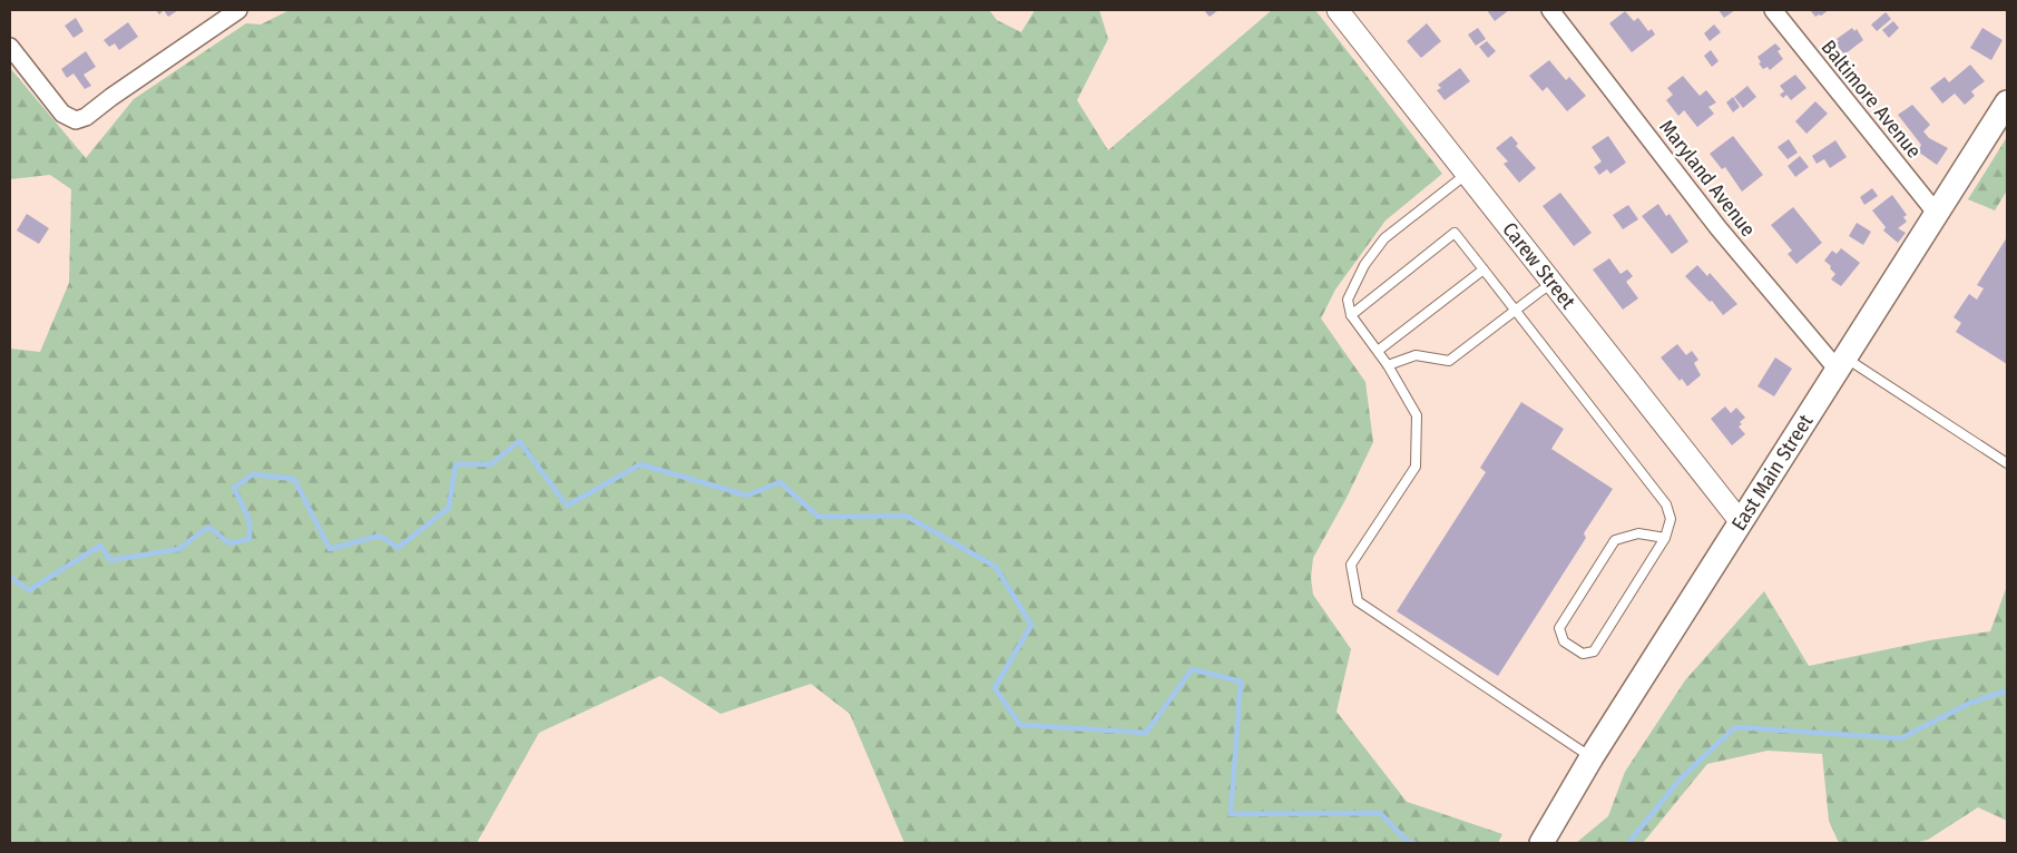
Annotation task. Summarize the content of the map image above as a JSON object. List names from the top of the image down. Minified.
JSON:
{"streets":{"main road":["East Main Street"],"street":["Baltimore Avenue","Maryland Avenue","Carew Street"]},"crossings":[["Baltimore Avenue","East Main Street"],["Maryland Avenue","East Main Street"],["Carew Street","East Main Street"]]}
